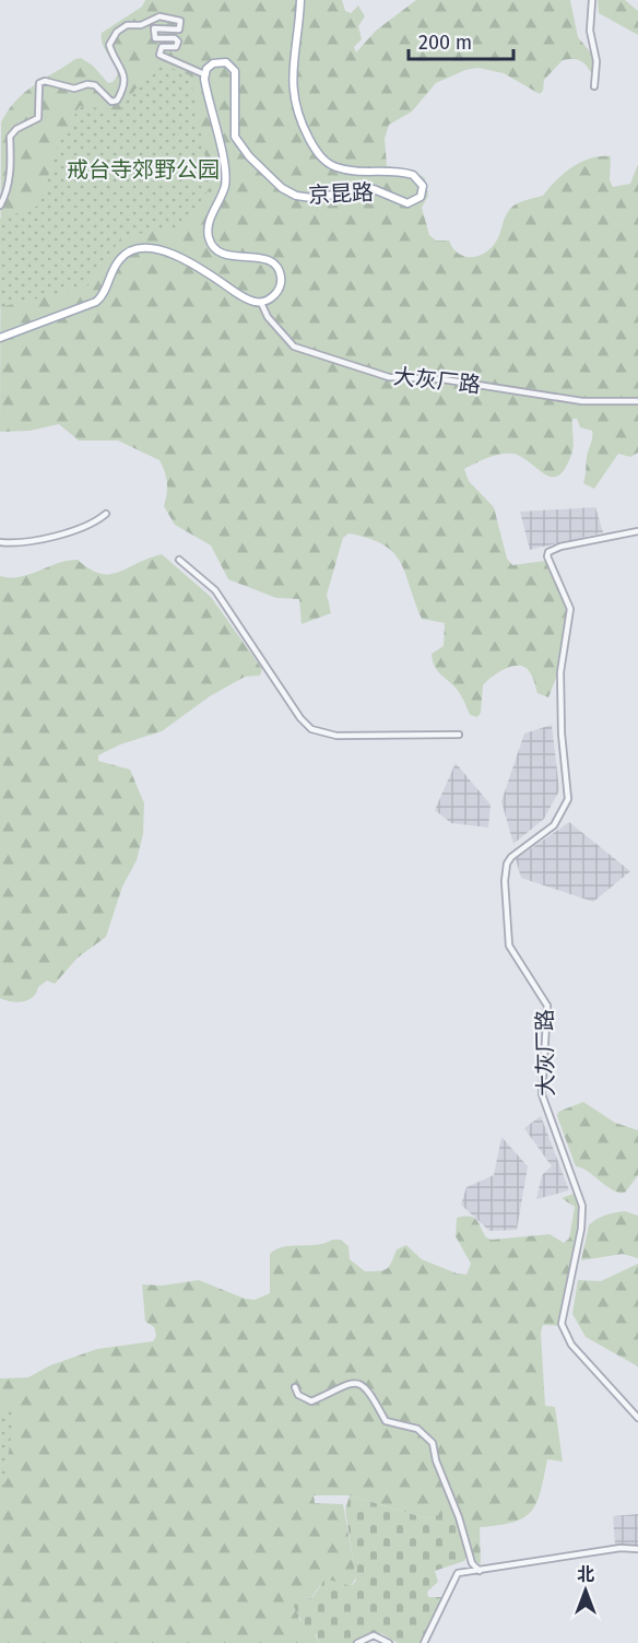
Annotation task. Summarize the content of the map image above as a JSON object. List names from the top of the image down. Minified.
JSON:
{"streets":{"main road":["京昆路"],"street":["大灰厂路"]},"parks":["戒台寺郊野公园"],"scale_bar":"200 m","north":"top"}
